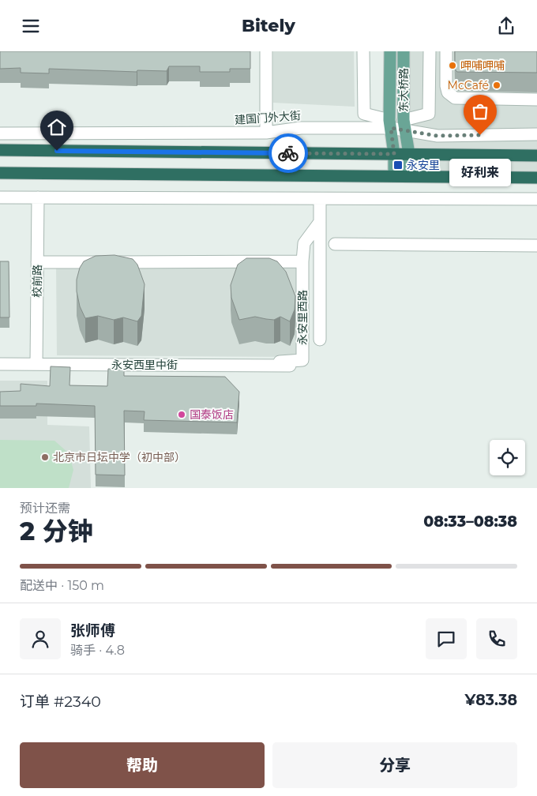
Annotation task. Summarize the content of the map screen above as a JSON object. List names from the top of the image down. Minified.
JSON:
{"streets":{"main road":["东大桥路"],"street":["建国门外大街","校前路","永安里西路","永安西里中街"]},"crossings":[["东大桥路","建国门外大街"],["校前路","永安西里中街"],["永安里西路","永安西里中街"]],"places":{"other":["呷哺呷哺","McCafé","好利来","国泰饭店","北京市日坛中学（初中部）"],"transit":["永安里"]},"page":{"header":"Bitely","bubble":"好利来","heading":["2 分钟","预计还需","08:33–08:38"],"panel":["张师傅","骑手 · 4.8","订单 #2340","¥83.38"],"bar":"配送中 · 150 m","buttons":["帮助","分享"]}}
